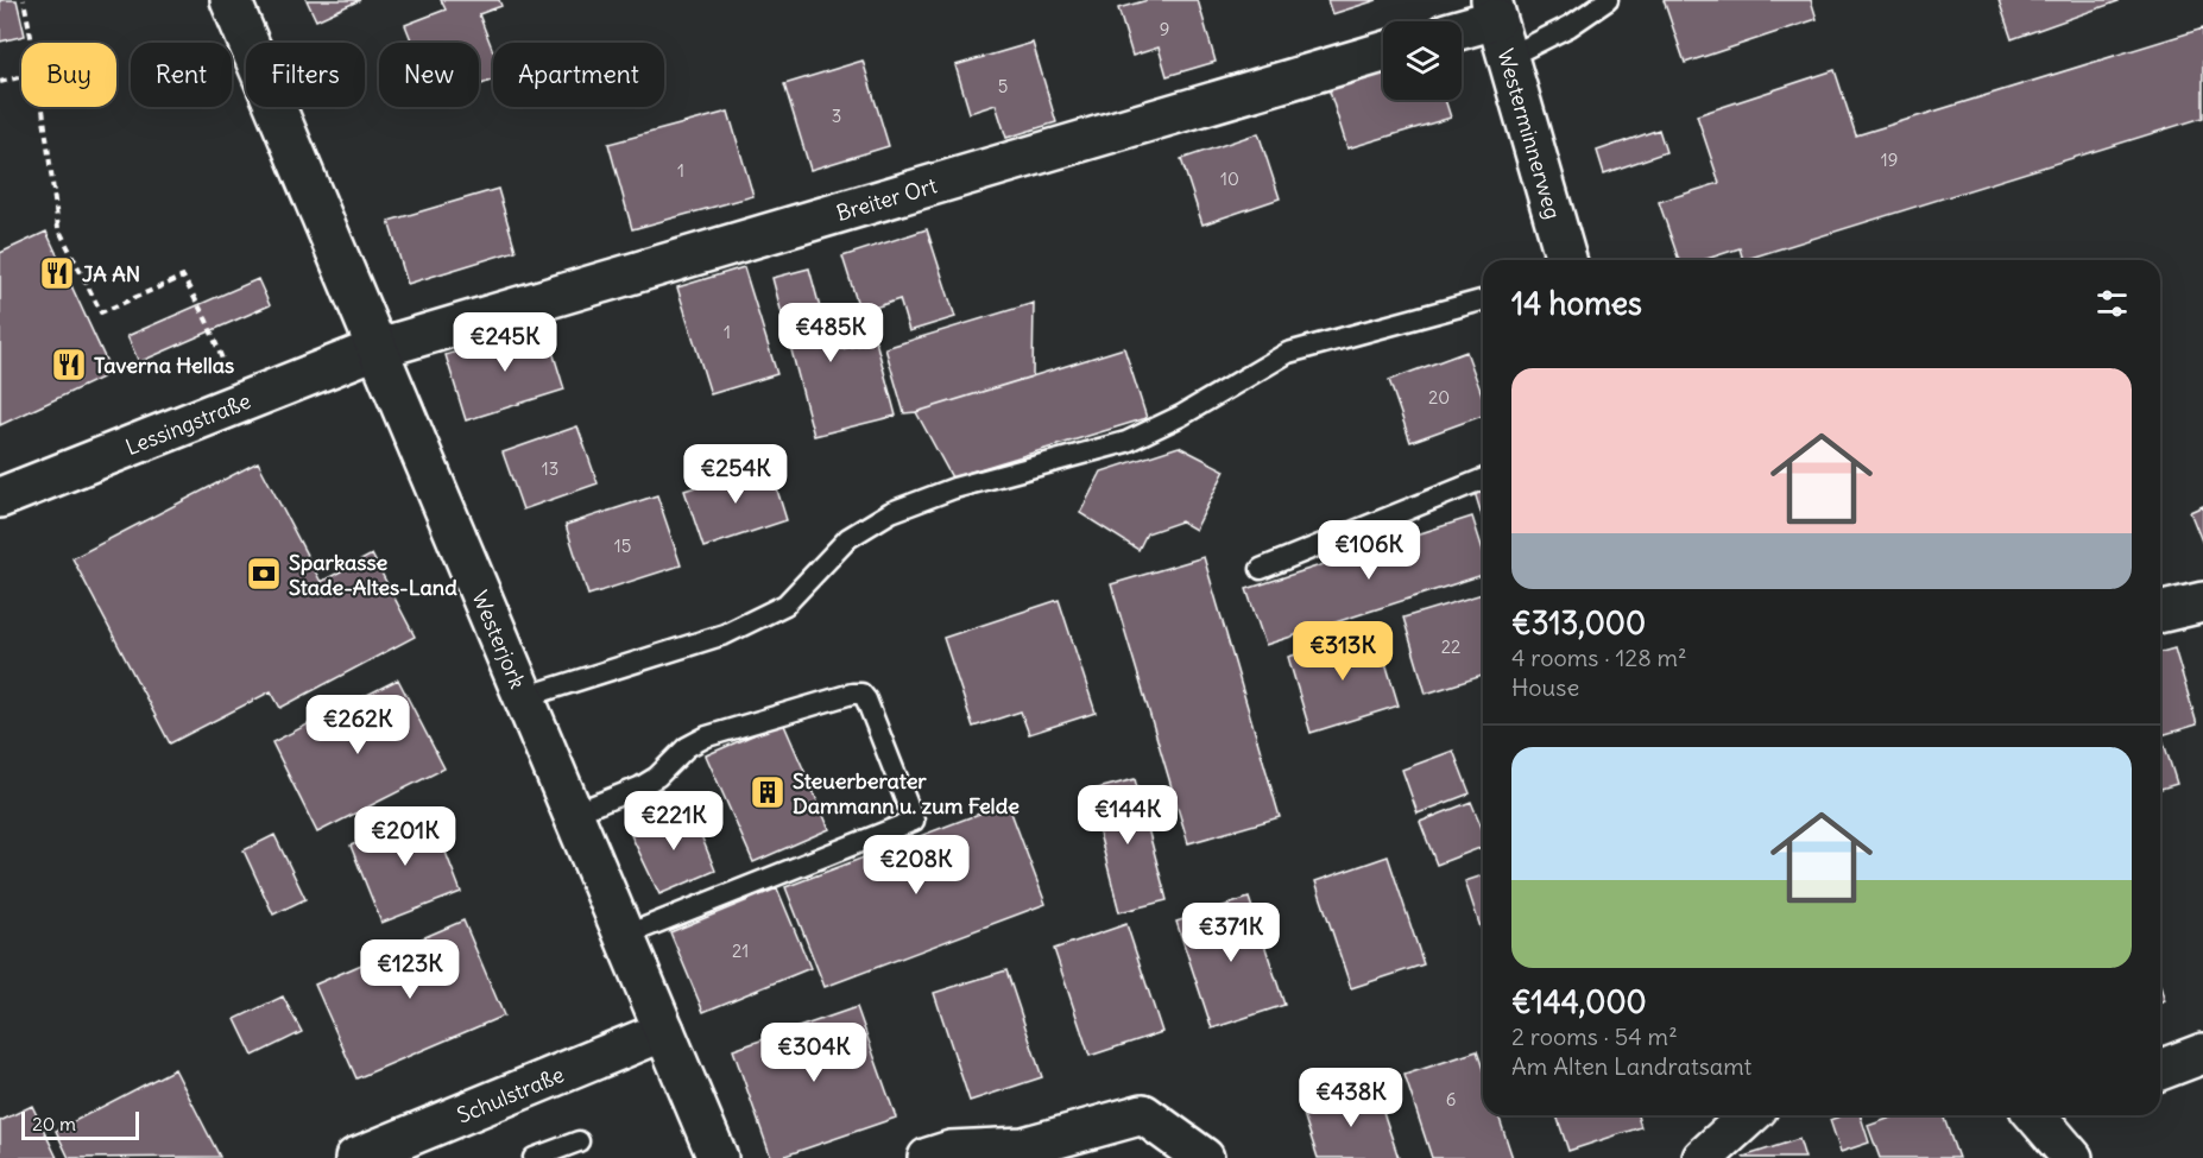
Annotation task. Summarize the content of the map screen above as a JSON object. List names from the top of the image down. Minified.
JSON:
{"streets":{"street":["Westerminnerweg","Breiter Ort","Lessingstraße","Westerjork","Schulstraße"]},"crossings":[["Breiter Ort","Lessingstraße"],["Breiter Ort","Westerjork"],["Lessingstraße","Westerjork"],["Westerjork","Schulstraße"]],"places":{"restaurant":["JA AN","Taverna Hellas"],"bank":["Sparkasse Stade-Altes-Land"],"building":["Steuerberater Dammann u. zum Felde"]},"house_numbers":["9","5","3","19","1","10","1","20","13","15","22","21","6"],"scale_bar":"20 m","page":{"chip":["Buy","Rent","Filters","New","Apartment"],"heading":"14 homes","price":["€485K","€245K","€254K","€106K","€313K","€262K","€144K","€221K","€201K","€208K","€371K","€123K","€304K","€438K"],"list":[{"name":"€313,000","note":"4 rooms · 128 m² · House"},{"name":"€144,000","note":"2 rooms · 54 m² · Am Alten Landratsamt"}],"scale":"20 m"}}
